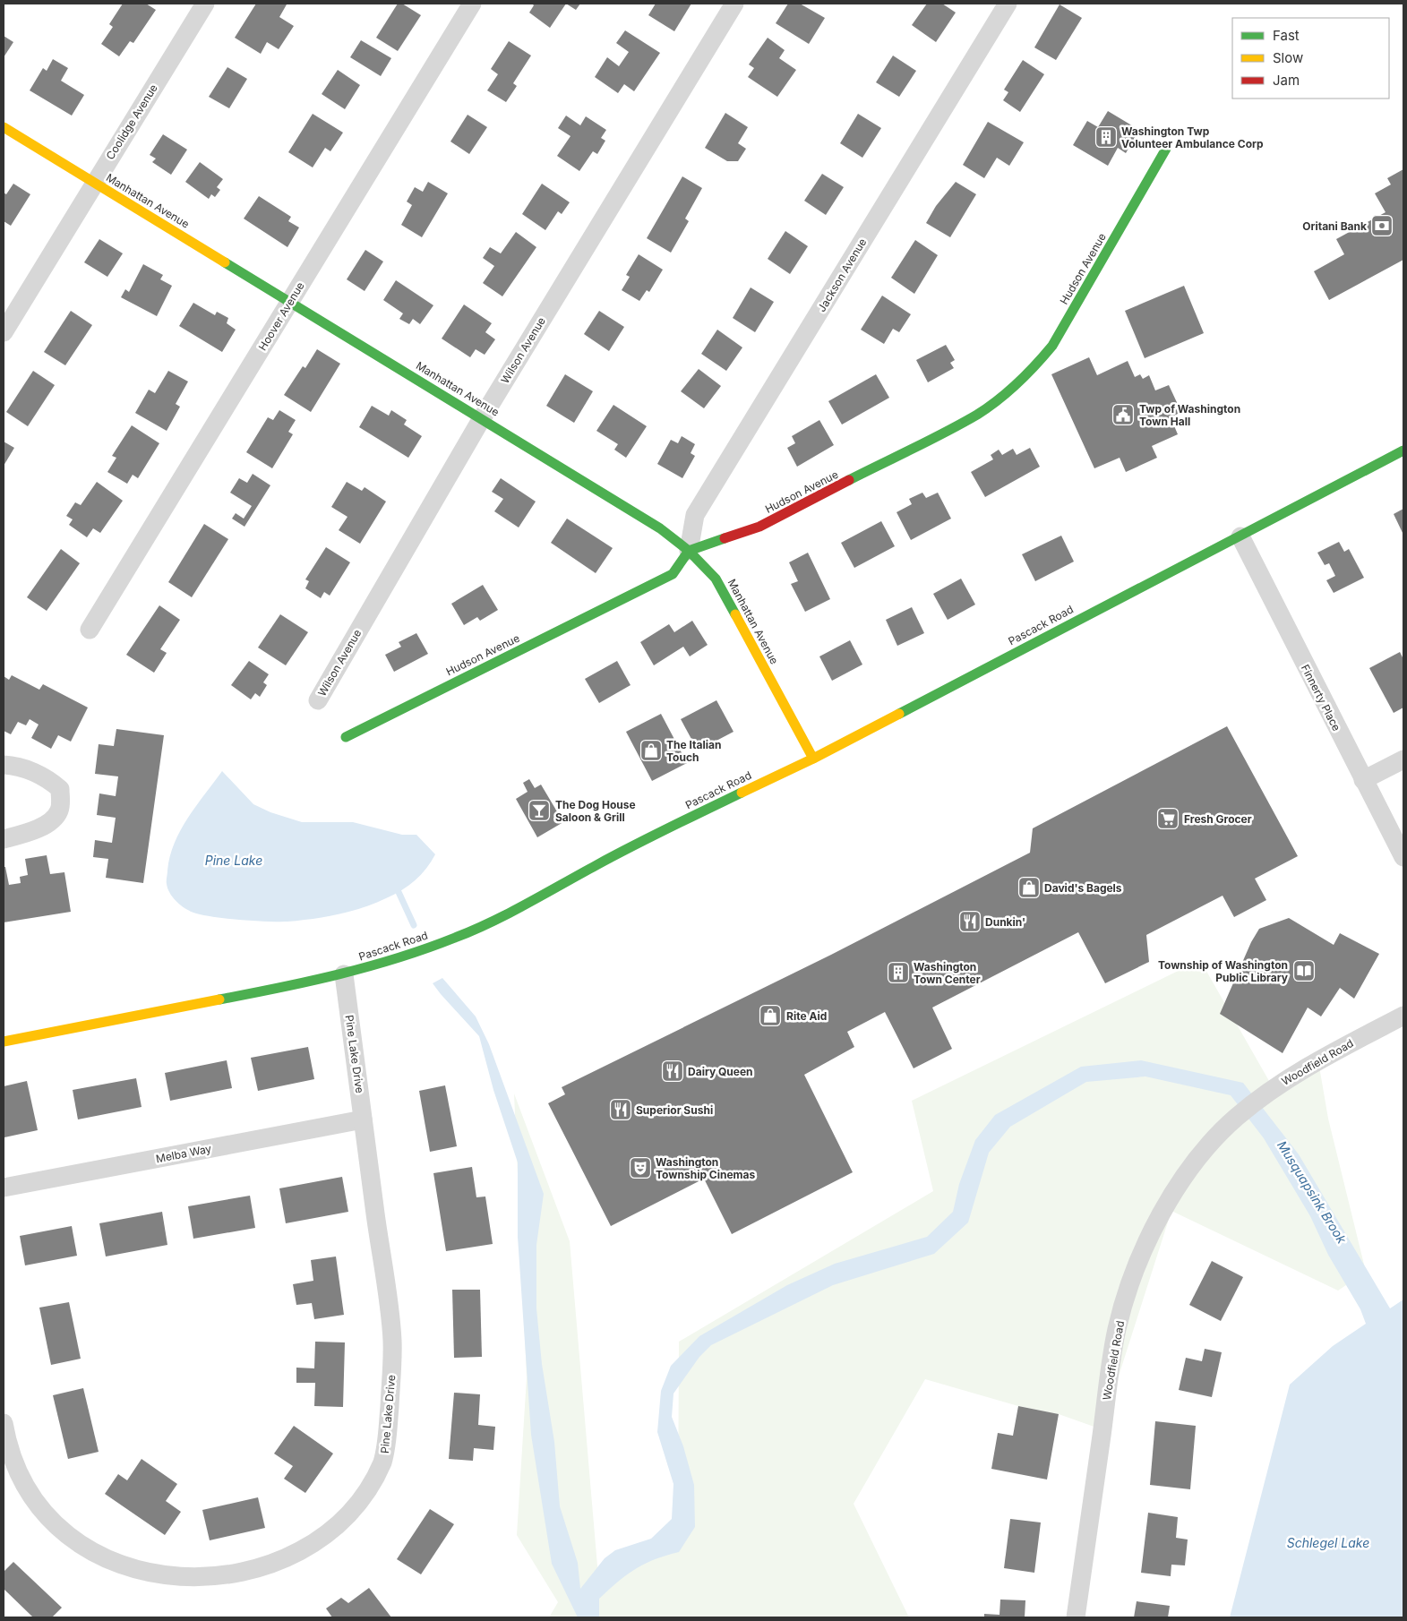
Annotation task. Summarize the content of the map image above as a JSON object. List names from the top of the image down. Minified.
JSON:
{"streets":{"street":["Coolidge Avenue","Manhattan Avenue","Hudson Avenue","Jackson Avenue","Hoover Avenue","Wilson Avenue","Pascack Road","Finnerty Place","Pine Lake Drive","Woodfield Road","Melba Way"]},"crossings":[["Coolidge Avenue","Manhattan Avenue"],["Manhattan Avenue","Hudson Avenue"],["Manhattan Avenue","Jackson Avenue"],["Manhattan Avenue","Hoover Avenue"],["Manhattan Avenue","Wilson Avenue"],["Manhattan Avenue","Pascack Road"],["Hudson Avenue","Jackson Avenue"],["Pascack Road","Finnerty Place"],["Pascack Road","Pine Lake Drive"],["Pine Lake Drive","Melba Way"]],"water":["Pine Lake","Musquapsink Brook","Schlegel Lake"],"places":{"building":["Washington Twp Volunteer Ambulance Corp","Washington Town Center"],"bank":["Oritani Bank"],"public building":["Twp of Washington Town Hall"],"shop":["The Italian Touch","David's Bagels","Rite Aid"],"bar":["The Dog House Saloon & Grill"],"supermarket":["Fresh Grocer"],"restaurant":["Dunkin'","Dairy Queen","Superior Sushi"],"library":["Township of Washington Public Library"],"theatre":["Washington Township Cinemas"]},"legend":["Fast","Slow","Jam"]}
